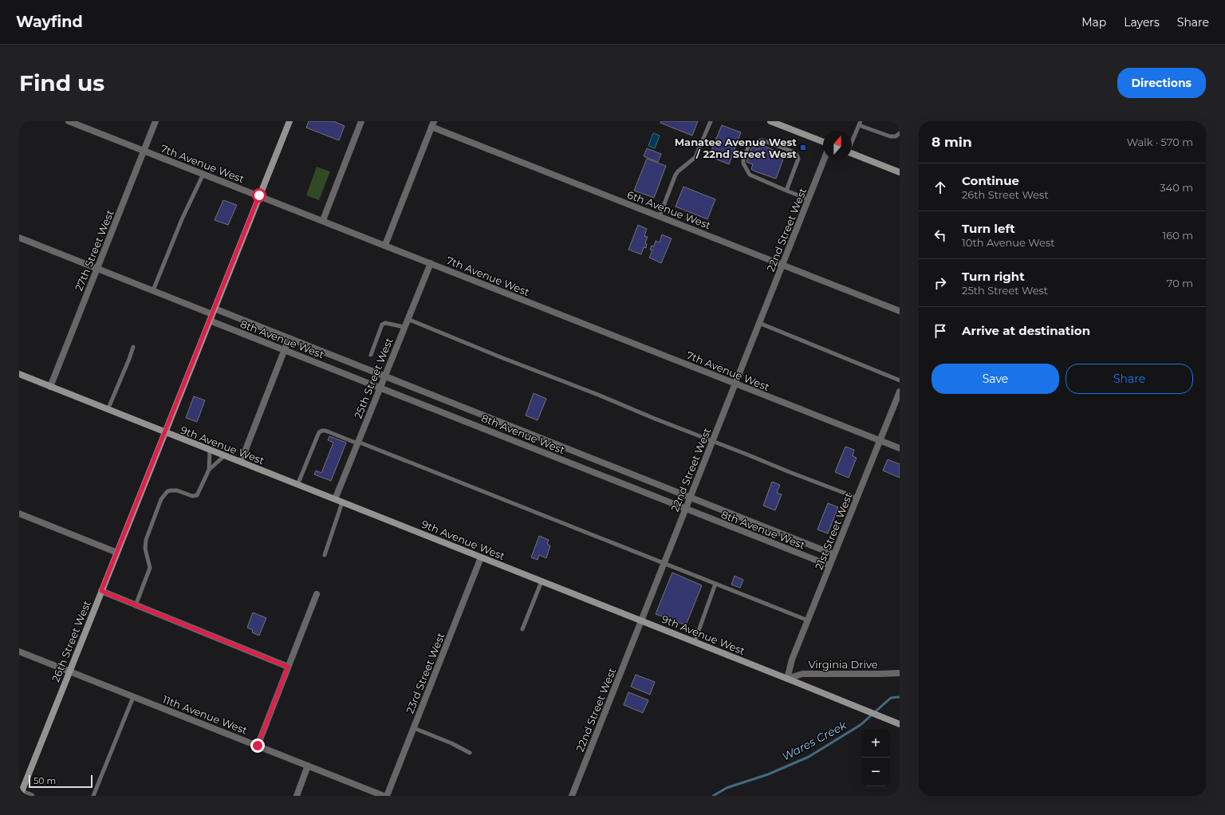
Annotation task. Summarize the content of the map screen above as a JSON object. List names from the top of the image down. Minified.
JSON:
{"streets":{"street":["7th Avenue West","6th Avenue West","22nd Street West","27th Street West","8th Avenue West","25th Street West","9th Avenue West","21st Street West","26th Street West","Virginia Drive","23rd Street West","11th Avenue West"]},"crossings":[["7th Avenue West","22nd Street West"],["7th Avenue West","27th Street West"],["7th Avenue West","25th Street West"],["7th Avenue West","21st Street West"],["7th Avenue West","26th Street West"],["6th Avenue West","22nd Street West"],["22nd Street West","8th Avenue West"],["22nd Street West","9th Avenue West"],["27th Street West","8th Avenue West"],["27th Street West","9th Avenue West"],["8th Avenue West","25th Street West"],["8th Avenue West","21st Street West"],["8th Avenue West","26th Street West"],["25th Street West","9th Avenue West"],["9th Avenue West","21st Street West"],["9th Avenue West","26th Street West"],["9th Avenue West","Virginia Drive"],["9th Avenue West","23rd Street West"],["21st Street West","Virginia Drive"],["26th Street West","11th Avenue West"]],"water":["Wares Creek"],"places":{"transit":["Manatee Avenue West / 22nd Street West"]},"scale_bar":"50 m","north":"top","page":{"header":"Wayfind","nav":["Map","Layers","Share"],"buttons":["Directions",["Save","Share"]],"title":"Find us","heading":["8 min","Walk · 570 m"],"list":[["Continue","26th Street West","340 m"],["Turn left","10th Avenue West","160 m"],["Turn right","25th Street West","70 m"],"Arrive at destination"],"map_buttons":["+","−"],"scale":"50 m"}}
